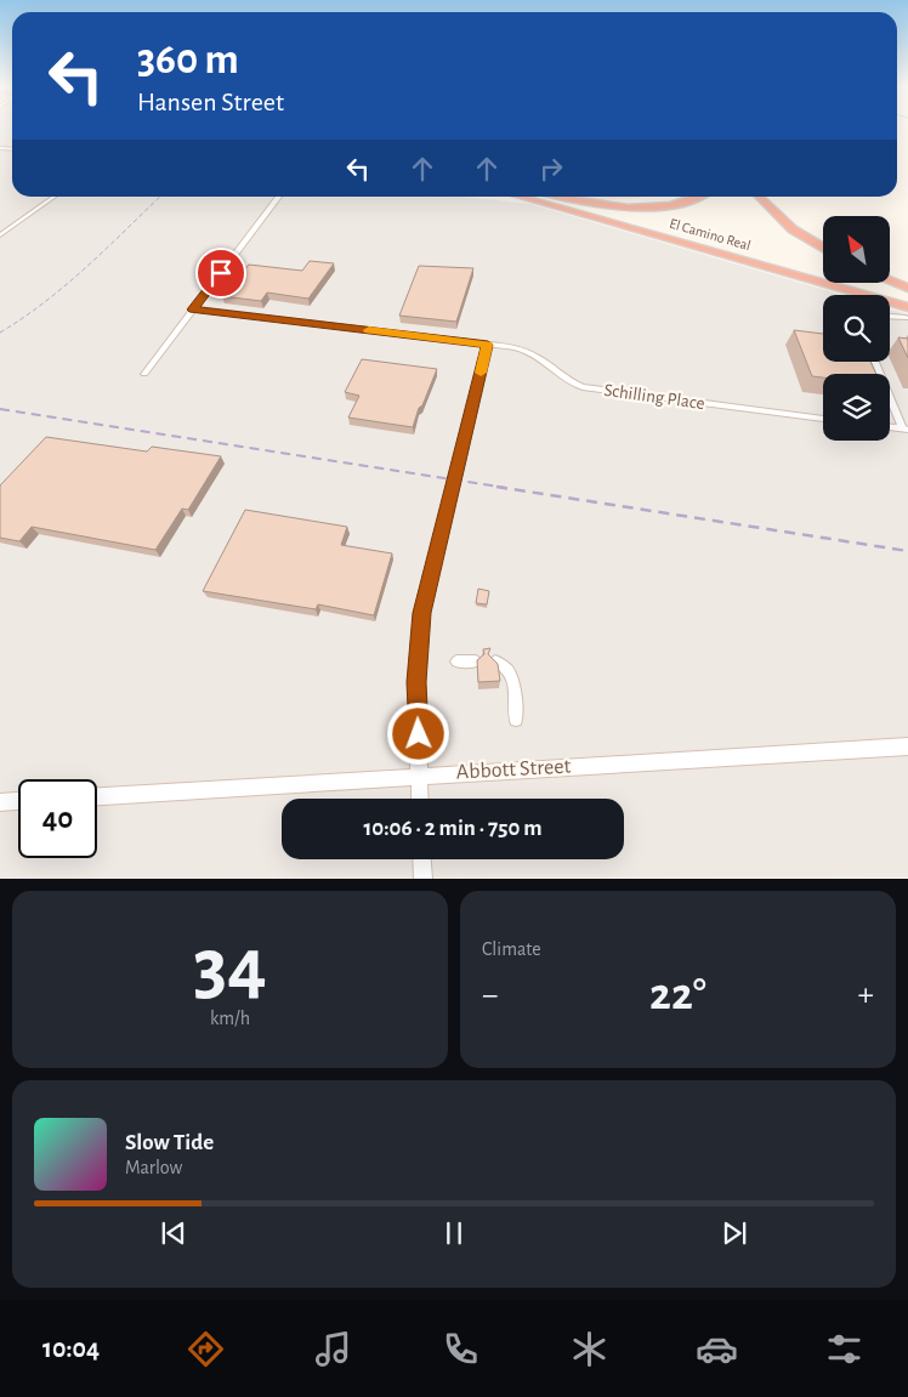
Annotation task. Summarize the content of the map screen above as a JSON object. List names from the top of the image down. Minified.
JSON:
{"streets":{"highway":["El Camino Real"],"street":["Schilling Place","Abbott Street"]},"north":"top left","page":{"turn":["360 m","Hansen Street"],"limit":"40","trip":"10:06 · 2 min · 750 m","tile":[["34","km/h"],"Climate"],"heat":["−","22°","+"],"song":["Slow Tide","Marlow"],"tabs":"10:04"}}
